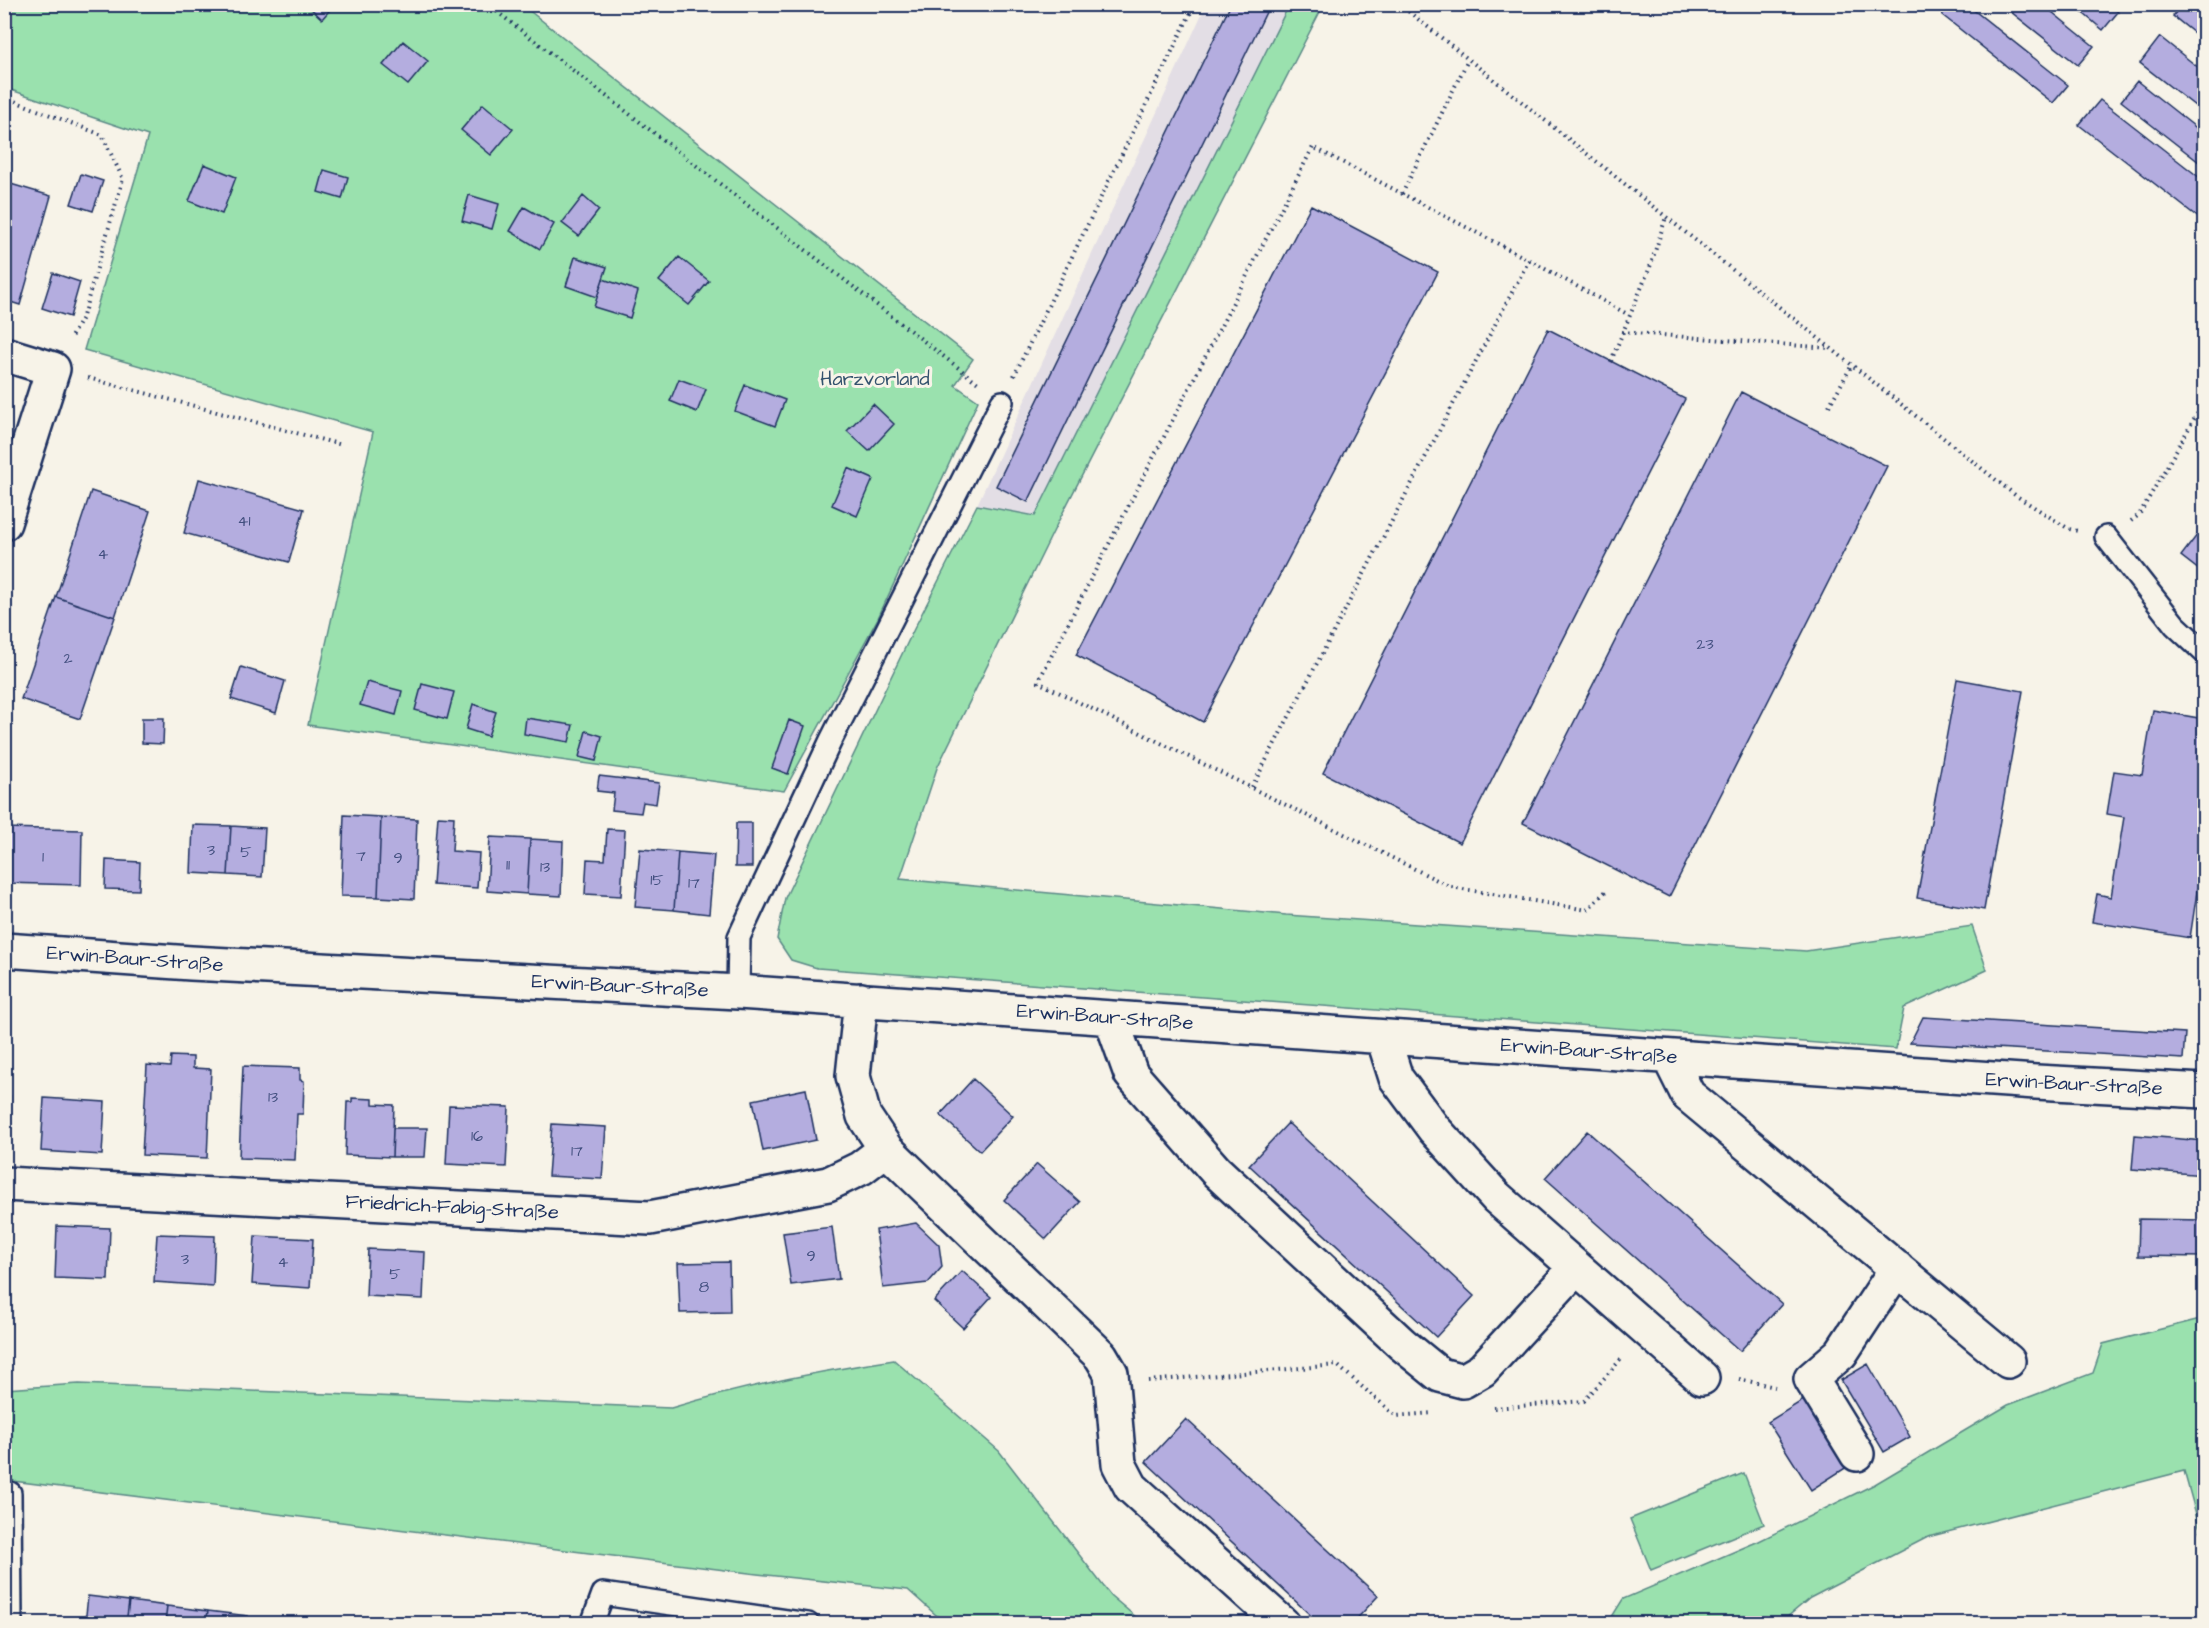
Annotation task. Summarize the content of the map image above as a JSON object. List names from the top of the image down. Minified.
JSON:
{"streets":{"street":["Erwin-Baur-Straße","Friedrich-Fabig-Straße"]},"parks":["Harzvorland"],"house_numbers":["41","4","23","2","3","5","7","1","9","11","13","15","17","13","16","17","9","3","4","5","8"]}
